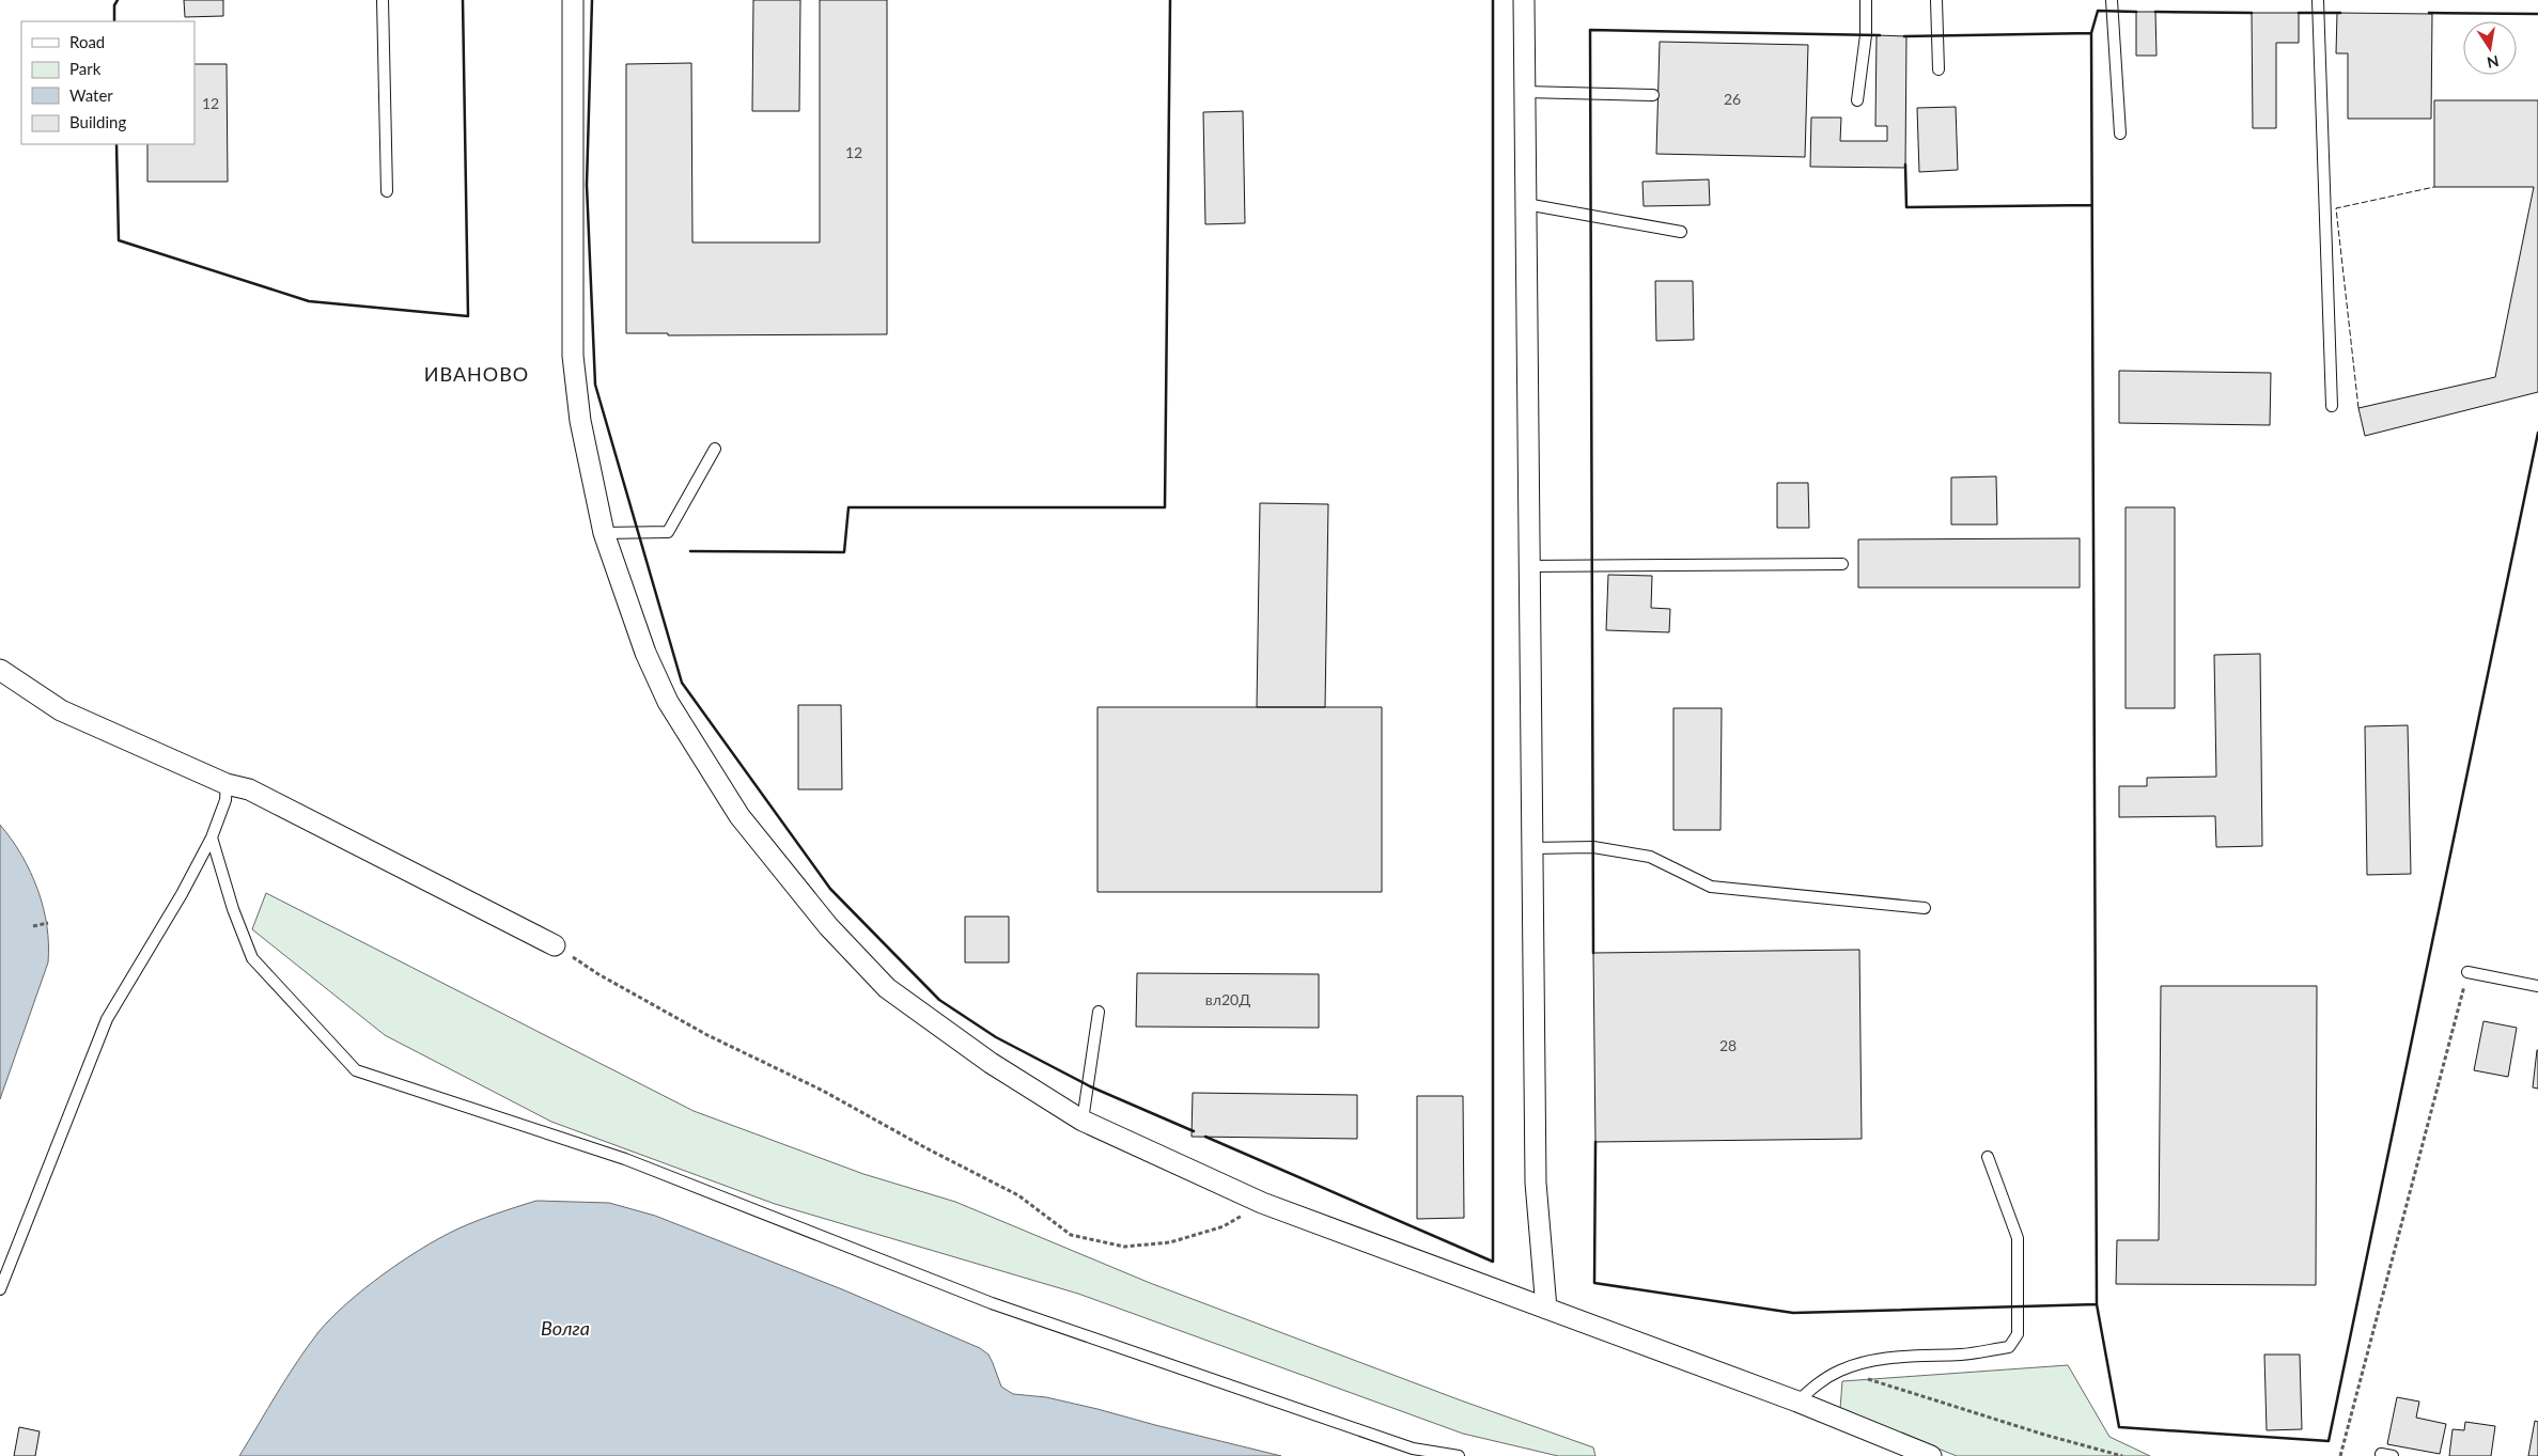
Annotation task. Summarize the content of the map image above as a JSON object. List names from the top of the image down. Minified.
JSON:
{"districts":["ИВАНОВО"],"water":["Волга"],"house_numbers":["26","12","12","вл20Д","28"],"legend":["Road","Park","Water","Building"],"north":"bottom"}
